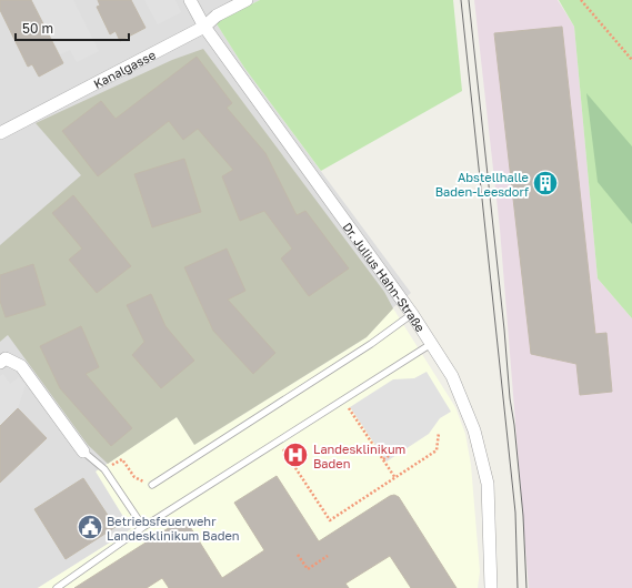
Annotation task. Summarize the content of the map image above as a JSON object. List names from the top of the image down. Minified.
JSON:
{"streets":{"street":["Kanalgasse","Dr. Julius Hahn-Straße"]},"crossings":[["Kanalgasse","Dr. Julius Hahn-Straße"]],"places":{"building":["Abstellhalle Baden-Leesdorf"],"hospital":["Landesklinikum Baden"],"public building":["Betriebsfeuerwehr Landesklinikum Baden"]},"scale_bar":"50 m"}
